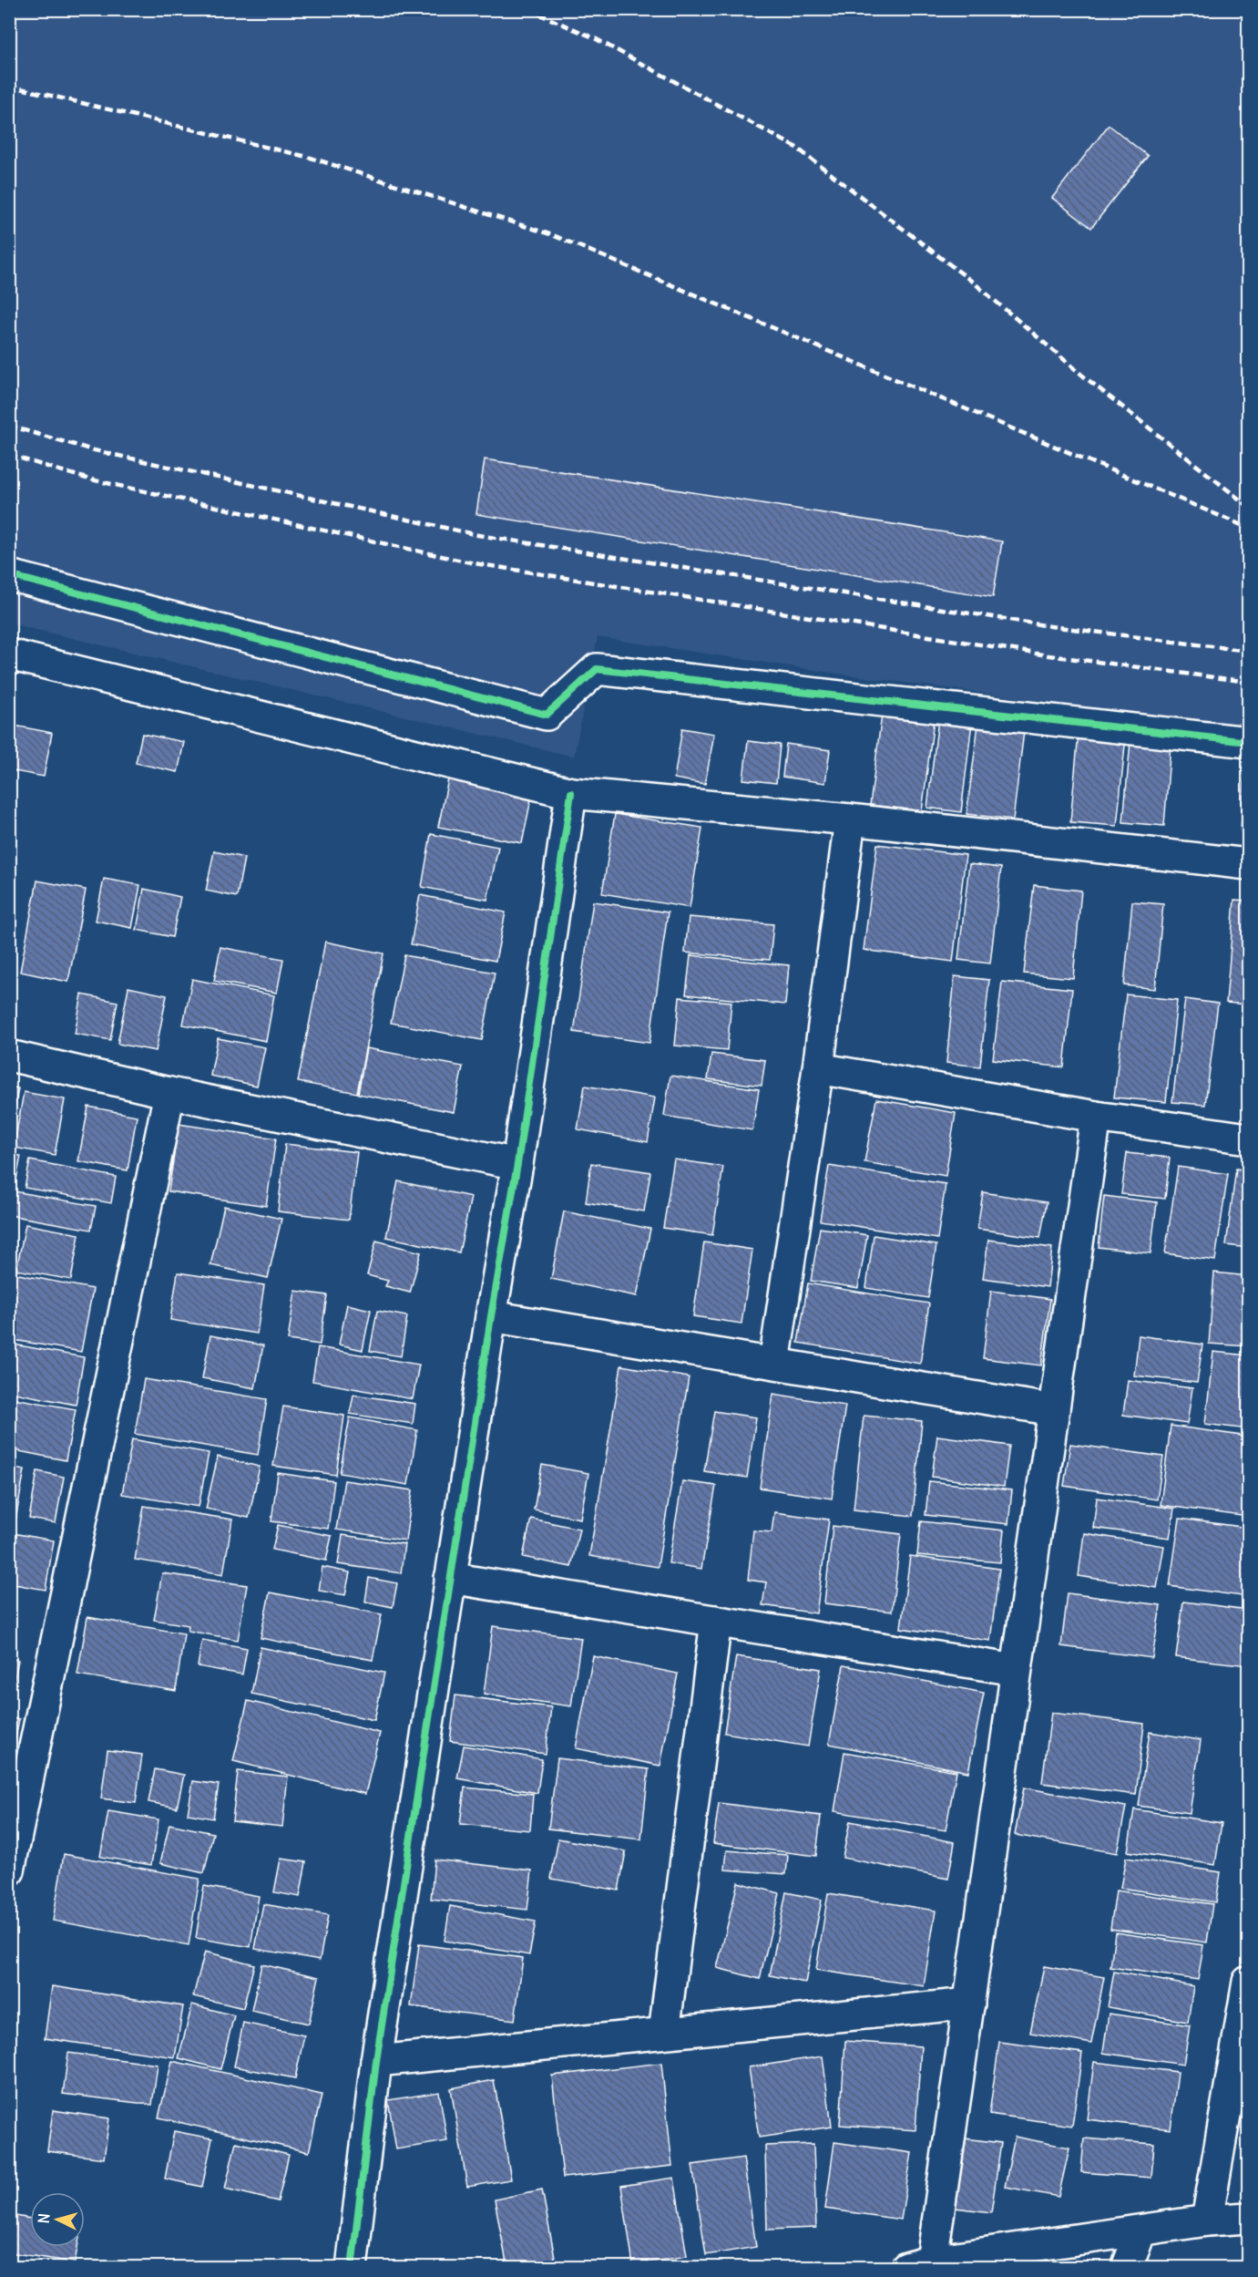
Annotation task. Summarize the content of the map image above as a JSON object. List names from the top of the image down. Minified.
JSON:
{"north":"left"}
